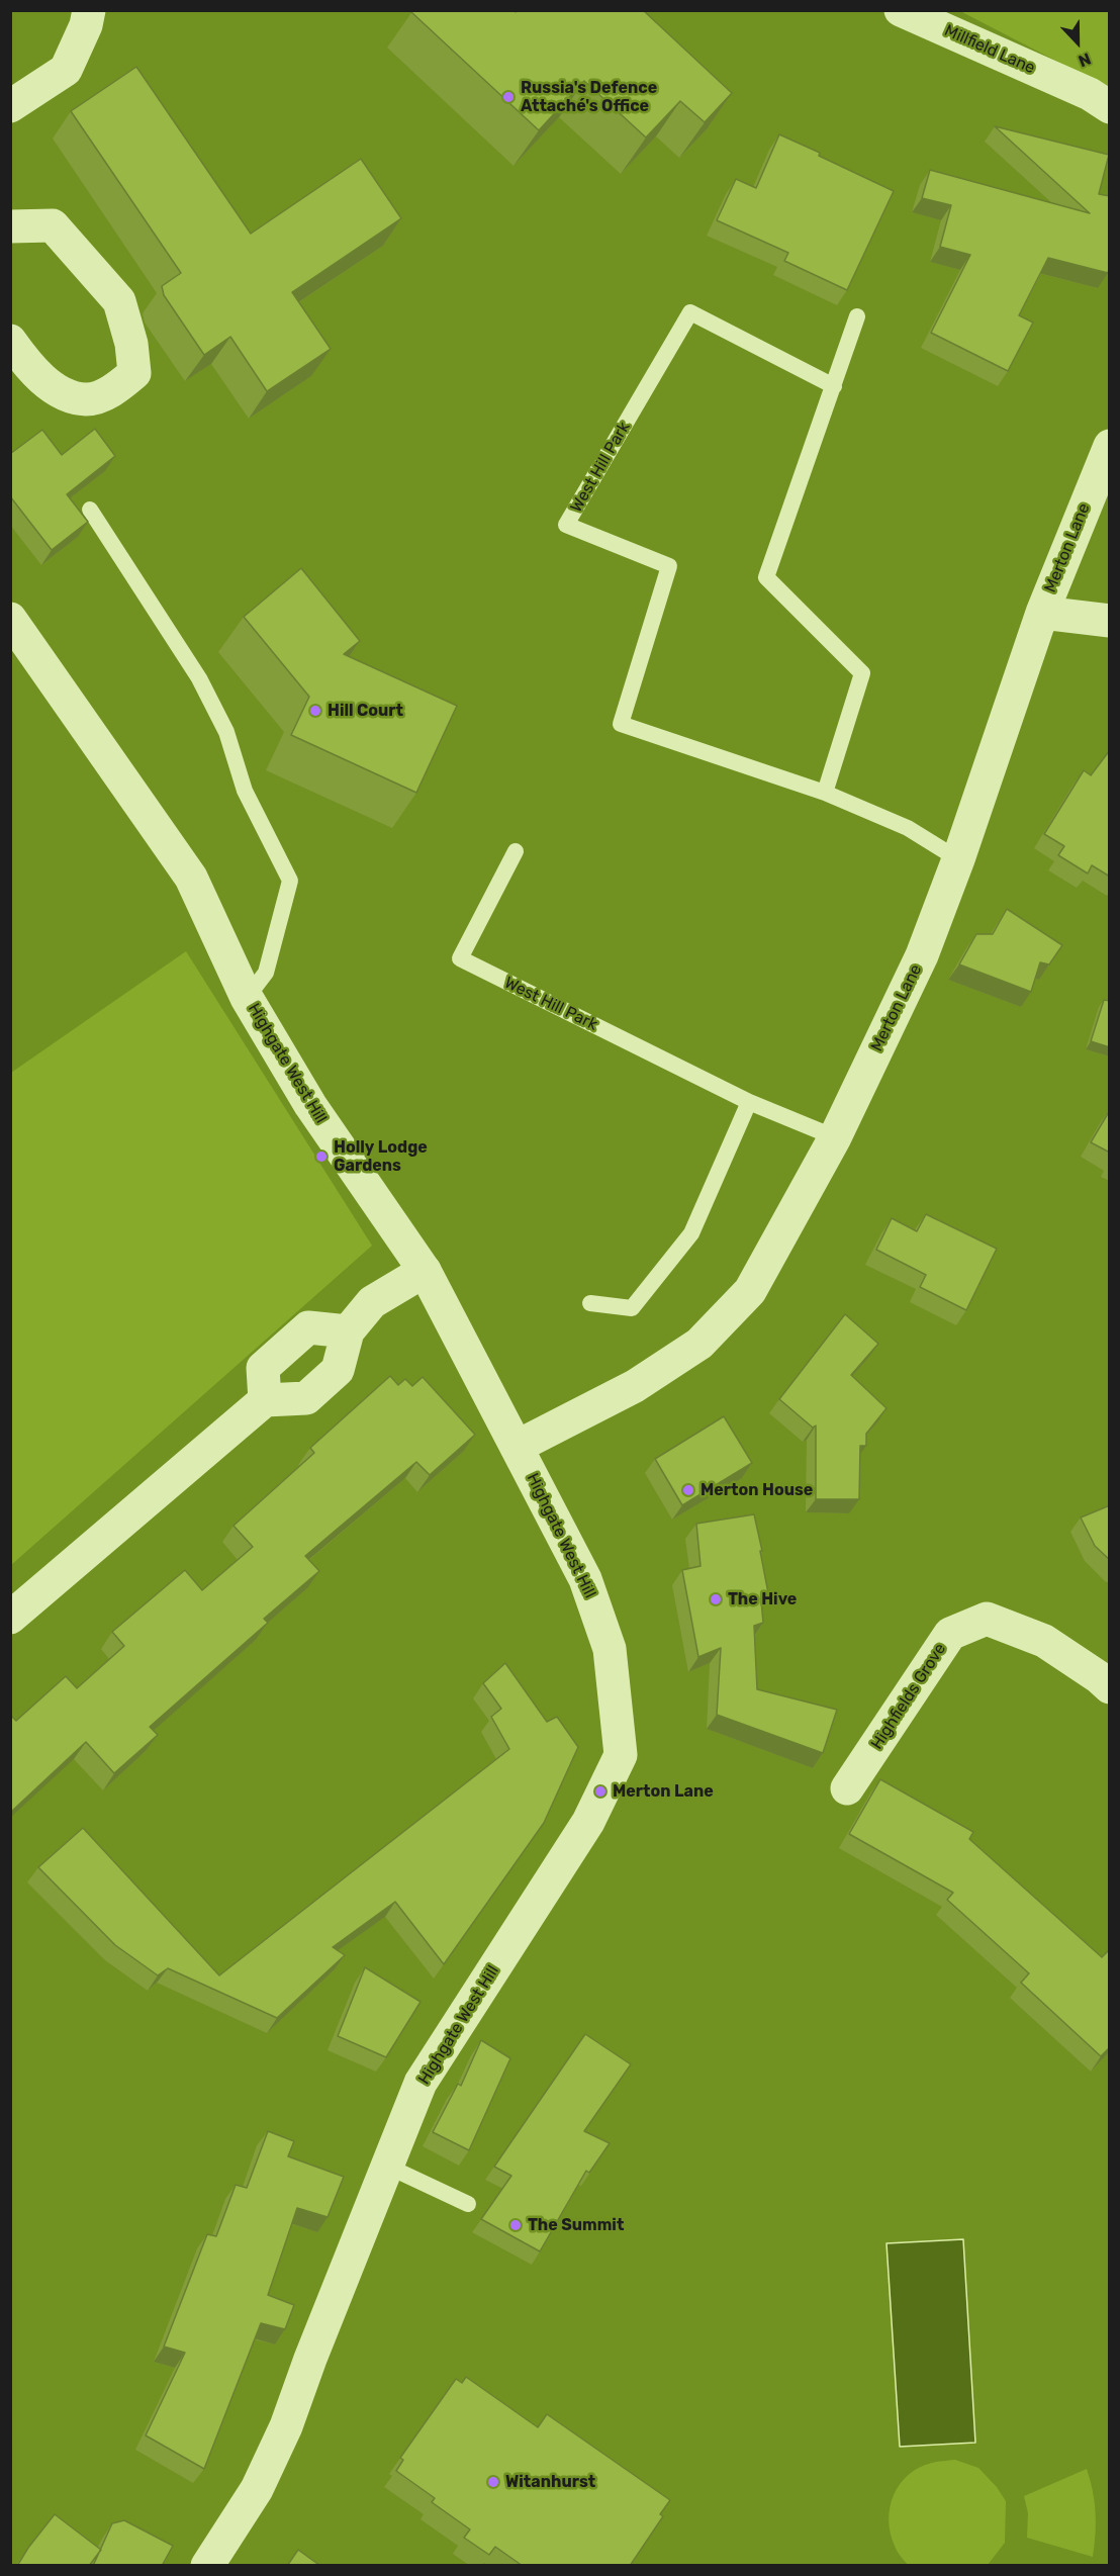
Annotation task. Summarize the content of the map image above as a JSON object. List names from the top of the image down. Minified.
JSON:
{"streets":{"street":["Millfield Lane","Merton Lane","Highgate West Hill","Highfields Grove"],"lane":["West Hill Park"]},"crossings":[["West Hill Park","Merton Lane"],["Merton Lane","Highgate West Hill"]],"places":["Russia's Defence Attaché's Office","Hill Court","Holly Lodge Gardens","Merton House","The Hive","Merton Lane","The Summit","Witanhurst"],"north":"bottom"}
